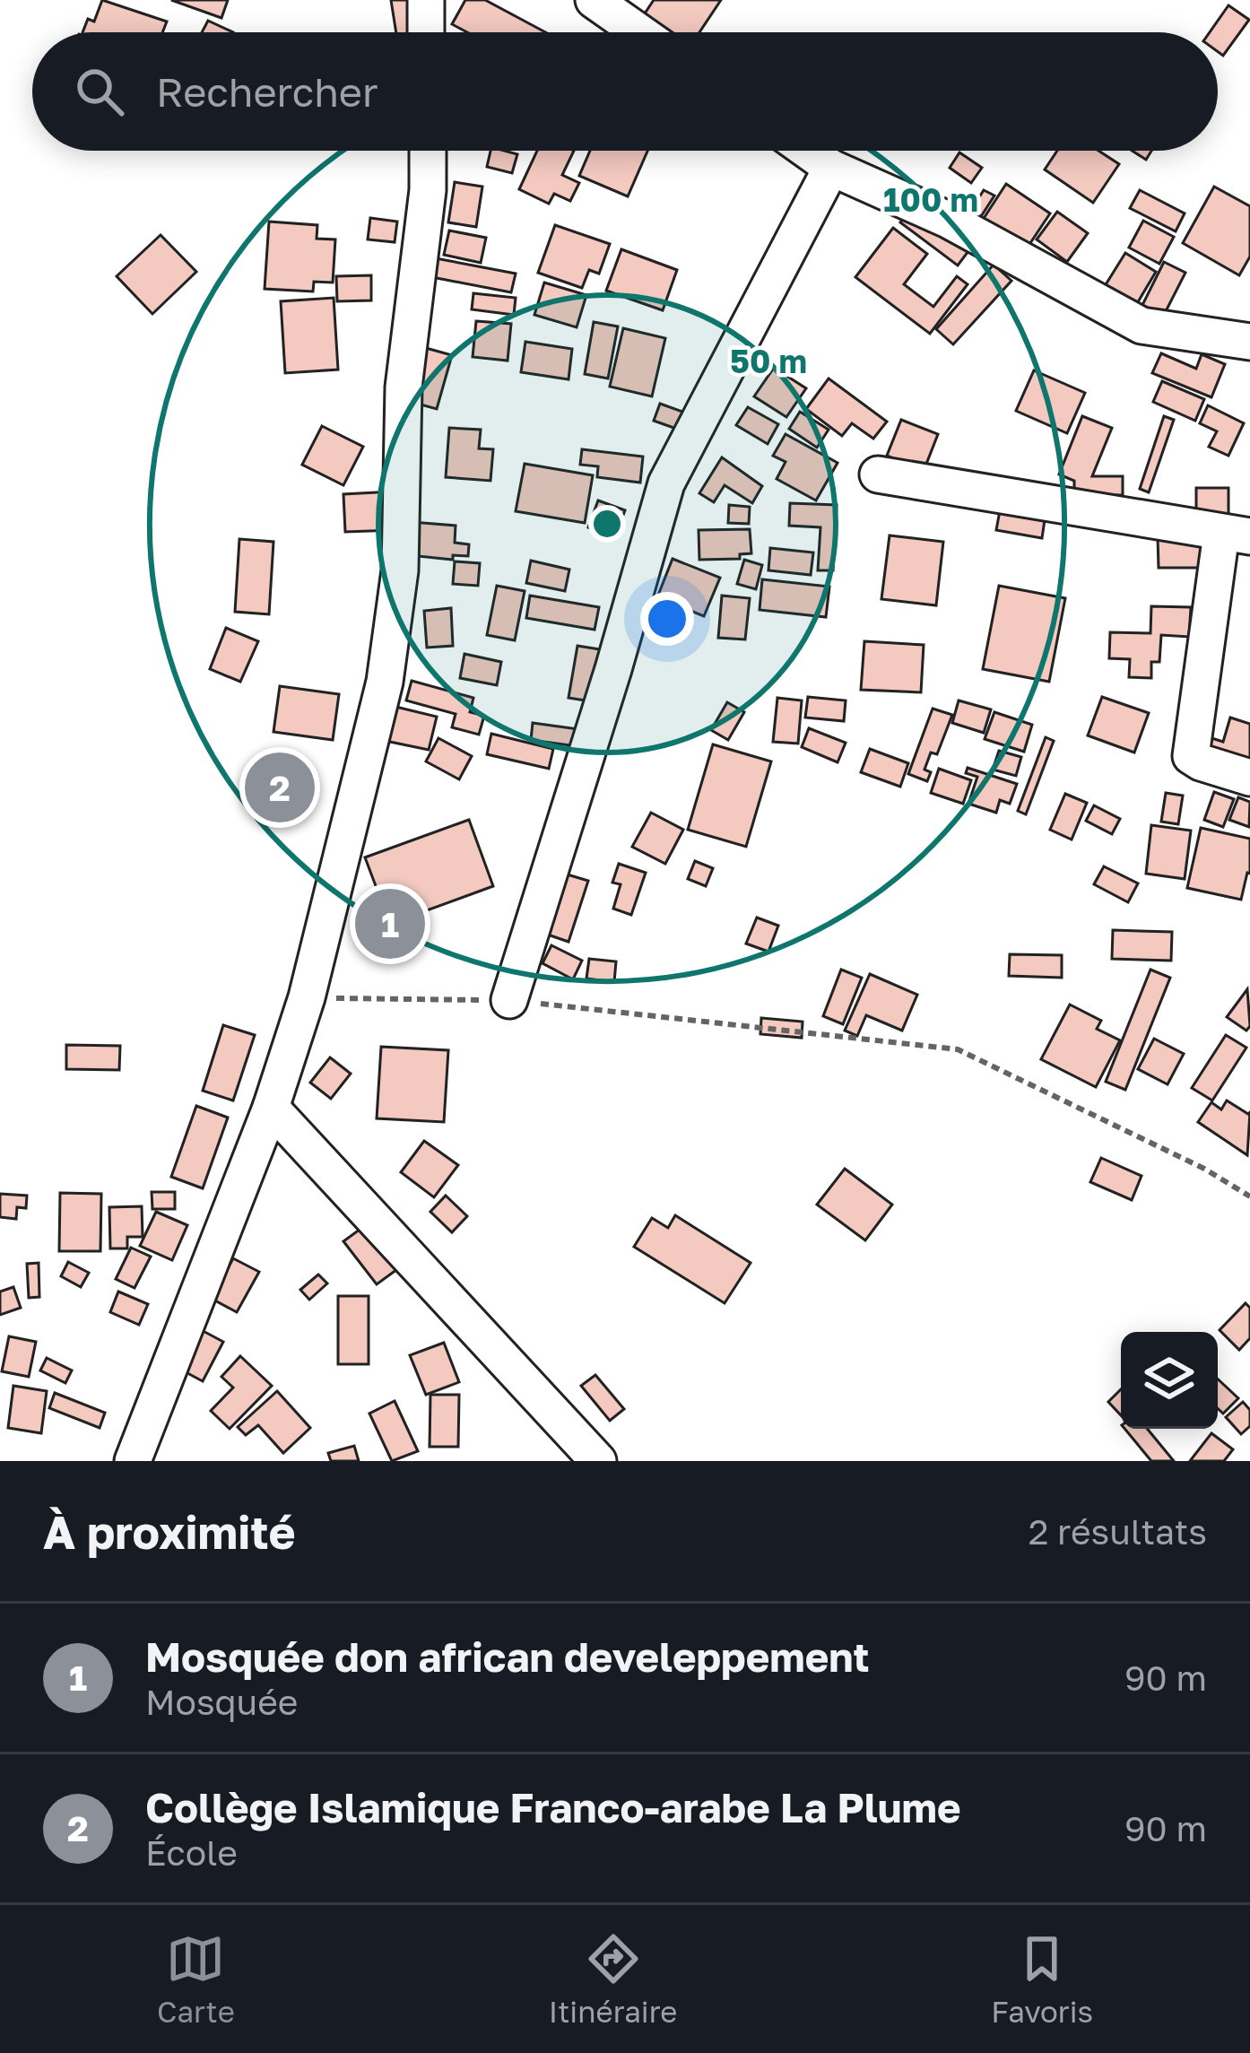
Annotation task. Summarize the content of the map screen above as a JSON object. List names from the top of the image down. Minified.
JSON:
{"page":{"search":"Rechercher","pins":["2","1"],"heading":["À proximité","2 résultats"],"list":[{"mark":"1","name":"Mosquée don african develeppement","note":"Mosquée","value":"90 m"},{"mark":"2","name":"Collège Islamique Franco-arabe La Plume","note":"École","value":"90 m"}],"nav":["Carte","Itinéraire","Favoris"]},"rings":["100 m","50 m"]}
